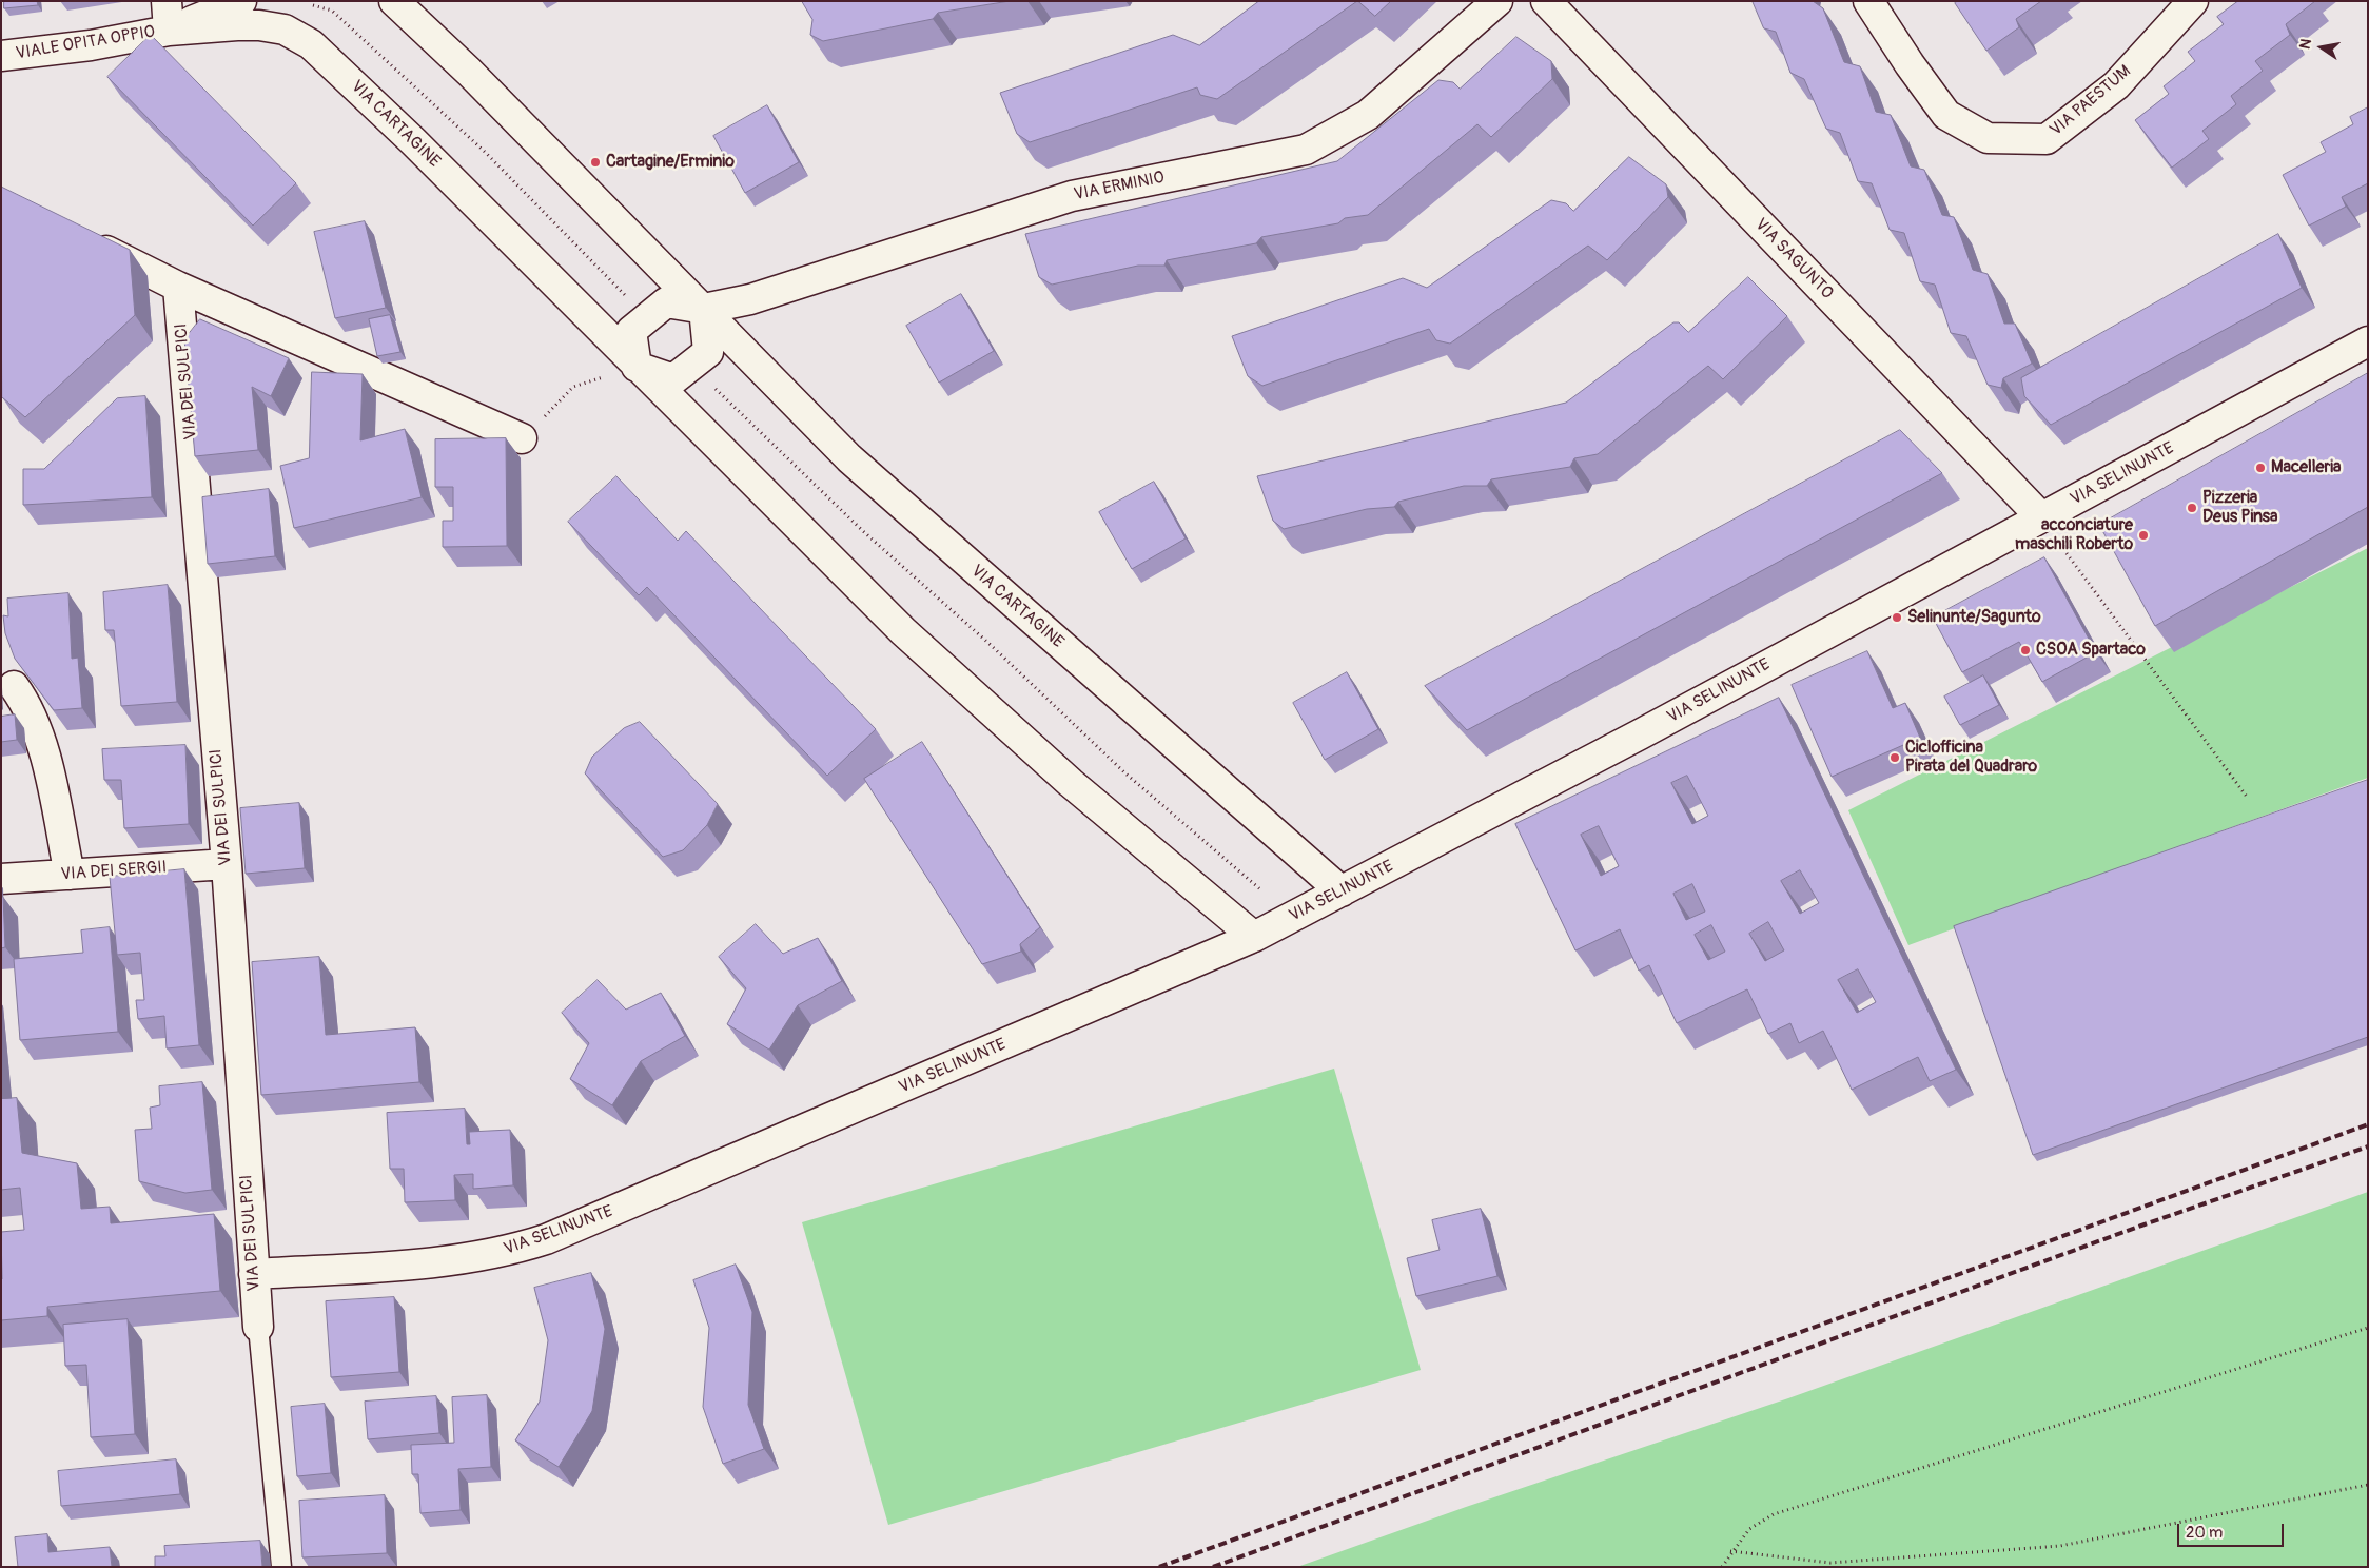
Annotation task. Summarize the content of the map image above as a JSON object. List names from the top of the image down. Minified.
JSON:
{"streets":{"street":["VIALE OPITA OPPIO","VIA PAESTUM","VIA CARTAGINE","VIA ERMINIO","VIA SAGUNTO","VIA DEI SULPICI","VIA SELINUNTE","VIA DEI SERGII"]},"crossings":[["VIALE OPITA OPPIO","VIA CARTAGINE"],["VIA CARTAGINE","VIA ERMINIO"],["VIA CARTAGINE","VIA SELINUNTE"],["VIA SAGUNTO","VIA SELINUNTE"],["VIA DEI SULPICI","VIA SELINUNTE"],["VIA DEI SULPICI","VIA DEI SERGII"]],"places":["Cartagine/Erminio","Macelleria","Pizzeria Deus Pinsa","acconciature maschili Roberto","Selinunte/Sagunto","CSOA Spartaco","Ciclofficina Pirata del Quadraro"],"scale_bar":"20 m","north":"left"}
